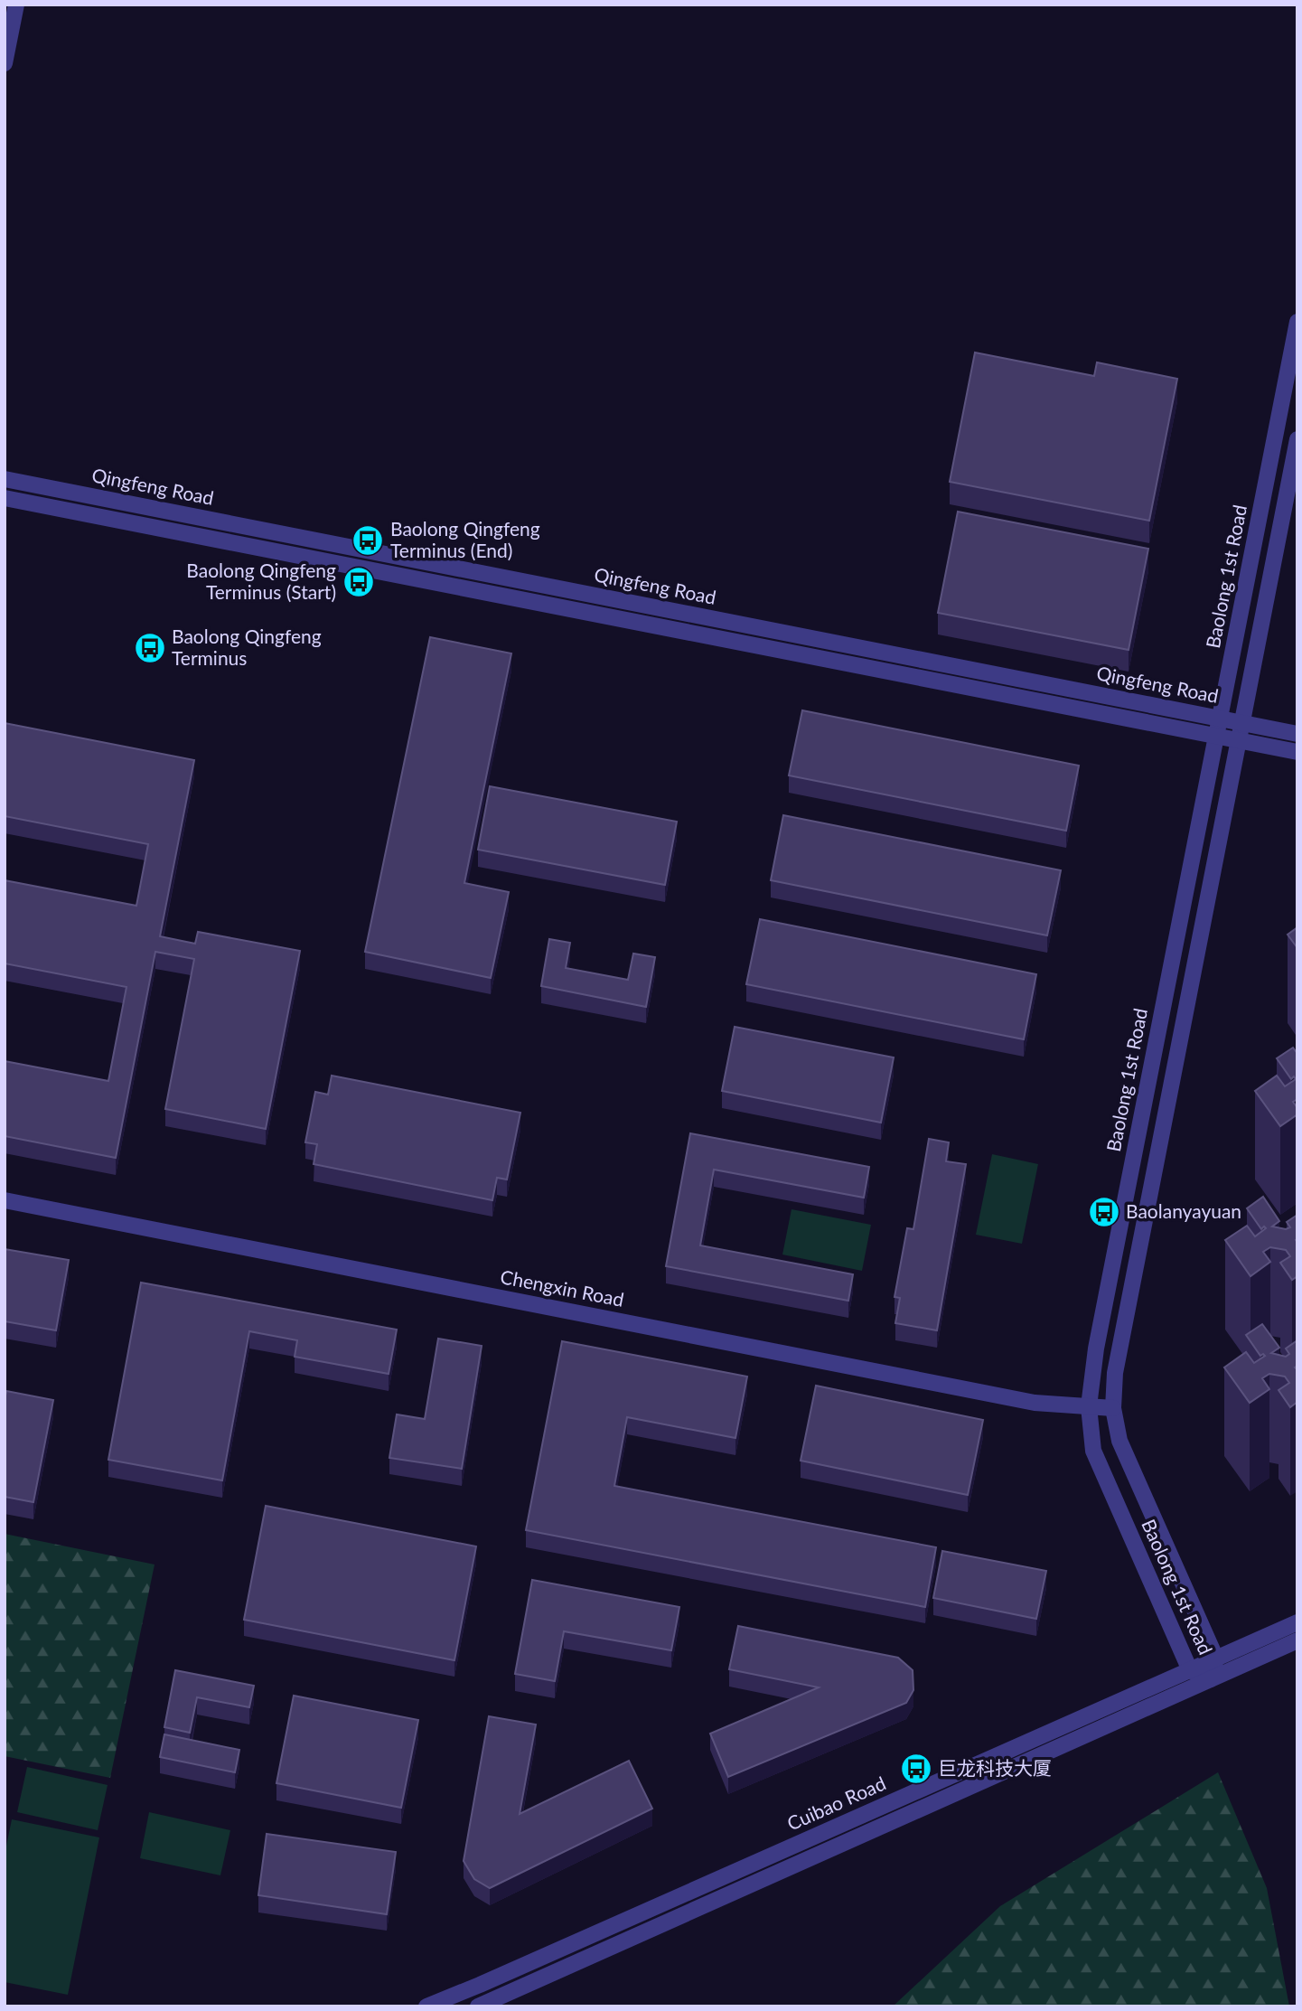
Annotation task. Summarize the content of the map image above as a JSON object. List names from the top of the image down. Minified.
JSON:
{"streets":{"street":["Qingfeng Road","Baolong 1st Road","Chengxin Road","Cuibao Road"]},"crossings":[["Qingfeng Road","Baolong 1st Road"],["Baolong 1st Road","Chengxin Road"],["Baolong 1st Road","Cuibao Road"]],"places":{"bus stop":["Baolong Qingfeng Terminus (End)","Baolong Qingfeng Terminus (Start)","Baolong Qingfeng Terminus","Baolanyayuan","巨龙科技大厦"]}}
